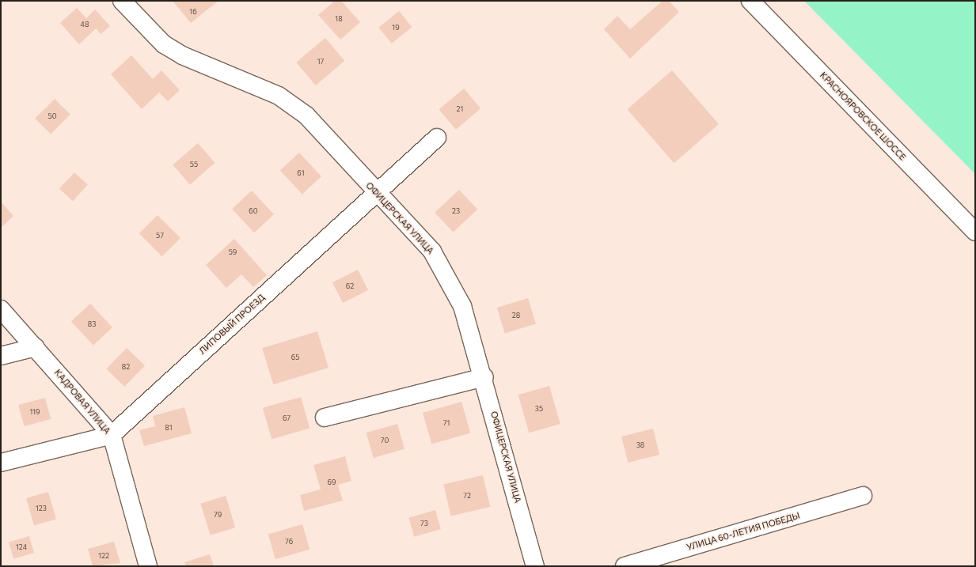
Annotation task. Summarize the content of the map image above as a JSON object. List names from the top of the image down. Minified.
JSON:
{"streets":{"street":["КРАСНОЯРОВСКОЕ ШОССЕ","ОФИЦЕРСКАЯ УЛИЦА","ЛИПОВЫЙ ПРОЕЗД","КАДРОВАЯ УЛИЦА","УЛИЦА 60-ЛЕТИЯ ПОБЕДЫ"]},"crossings":[["ОФИЦЕРСКАЯ УЛИЦА","ЛИПОВЫЙ ПРОЕЗД"],["ЛИПОВЫЙ ПРОЕЗД","КАДРОВАЯ УЛИЦА"]],"house_numbers":["16","18","48","19","17","21","50","55","61","60","23","57","59","62","28","83","65","82","35","119","67","71","81","70","38","69","72","123","79","73","76","124","122"]}
